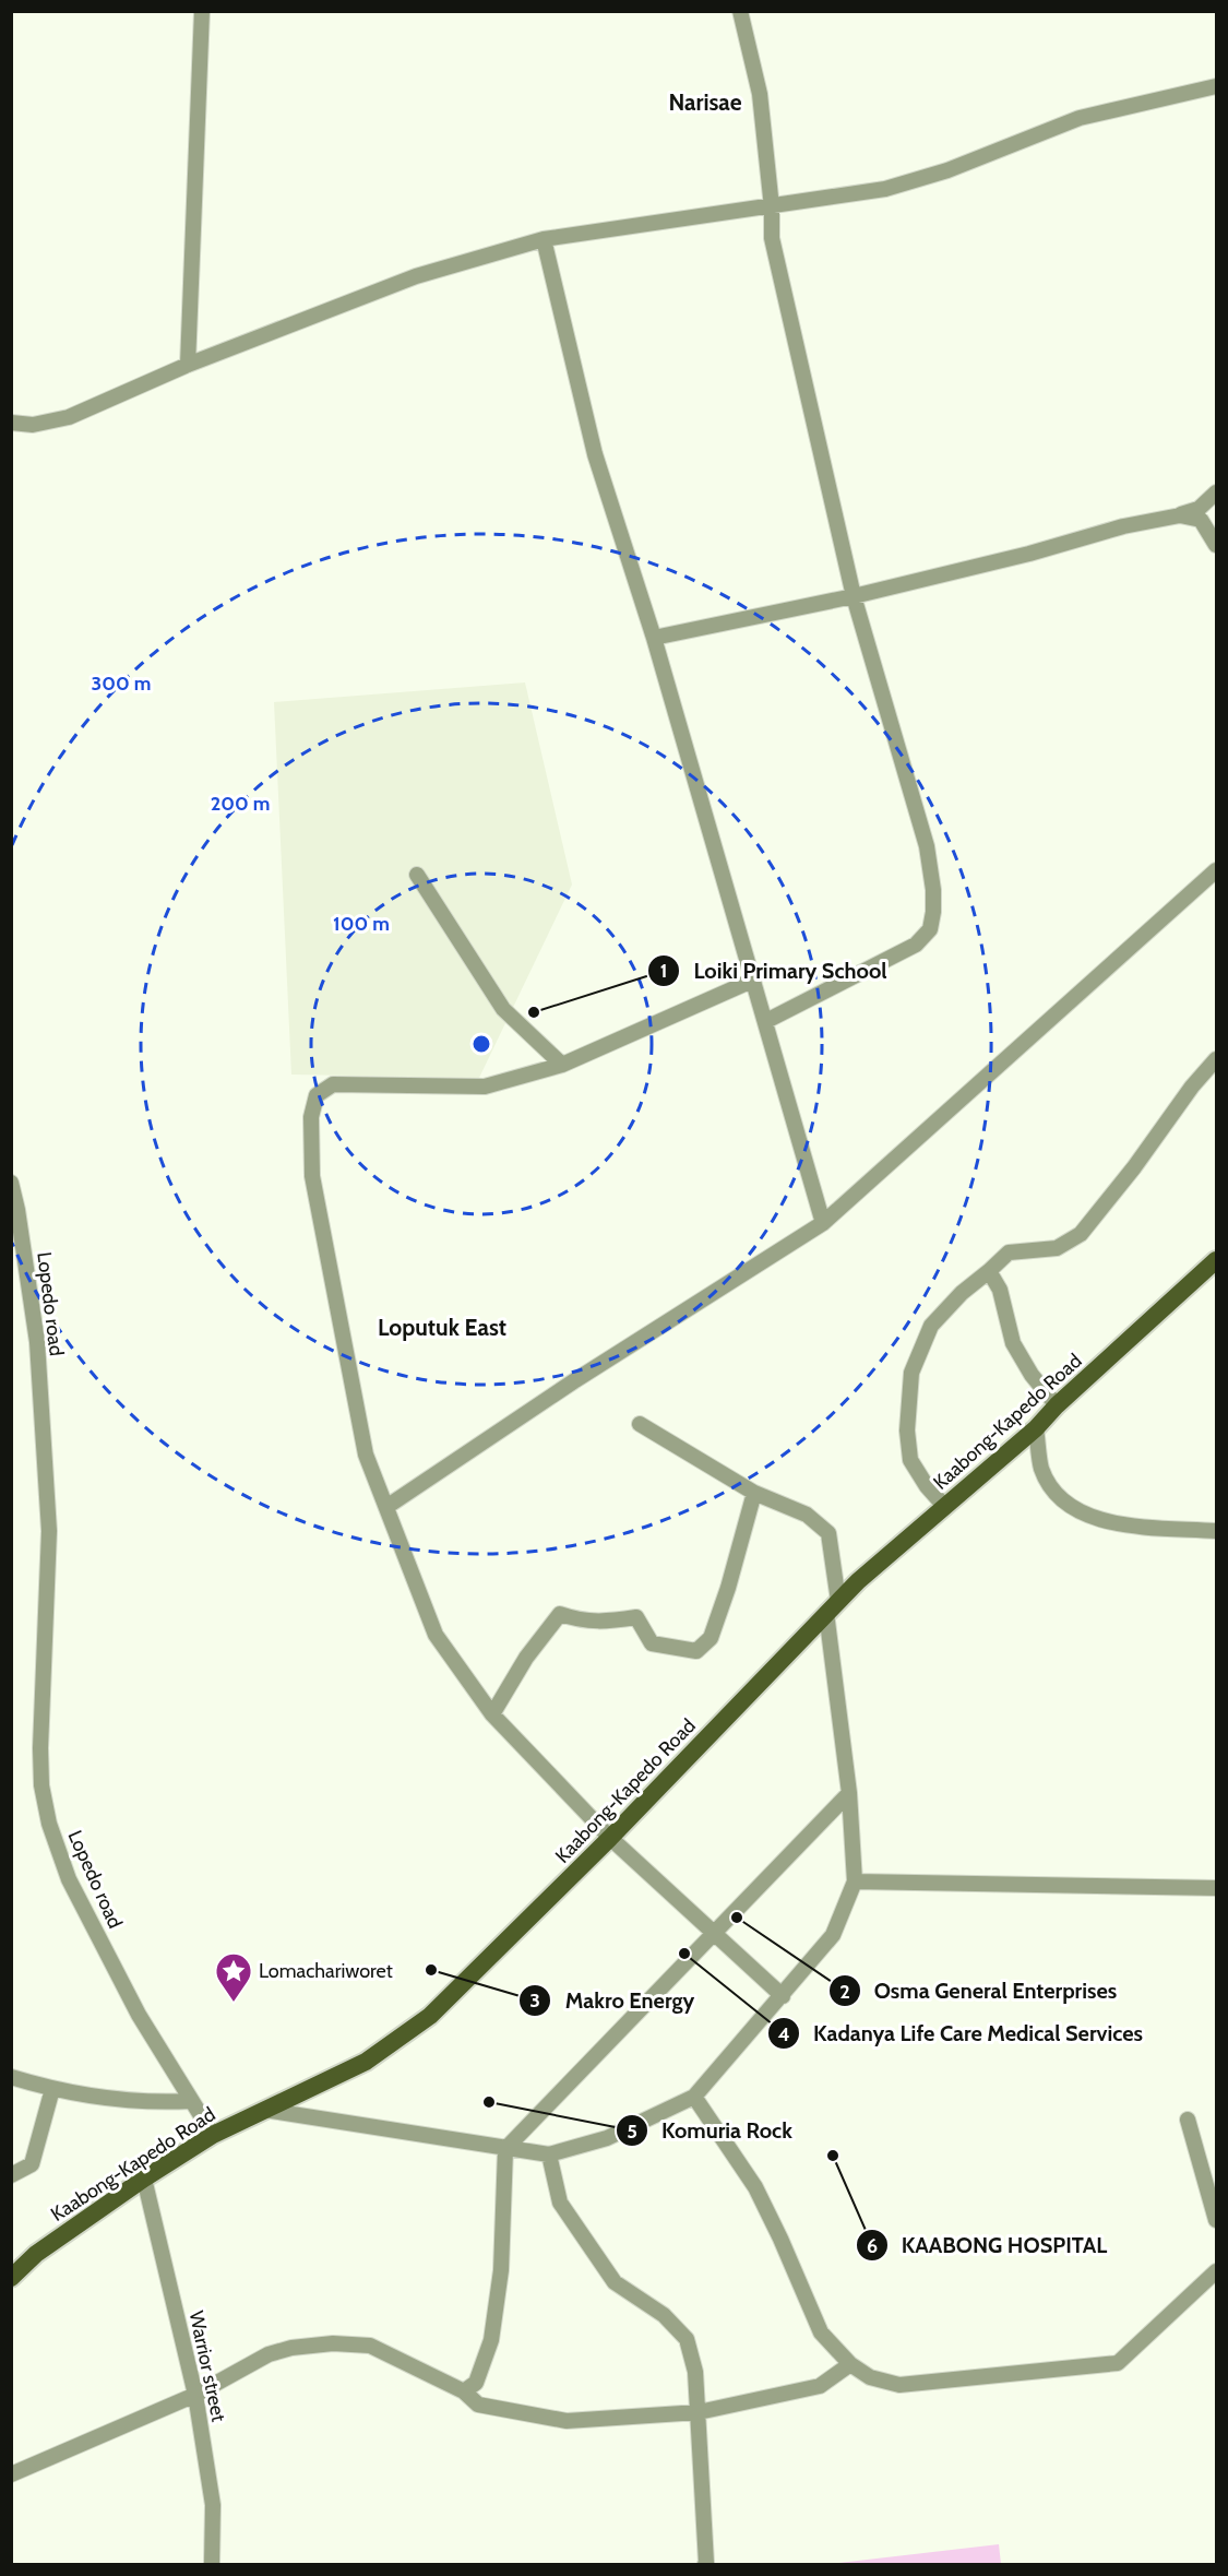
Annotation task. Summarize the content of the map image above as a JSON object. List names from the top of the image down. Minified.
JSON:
{"streets":{"main road":["Kaabong-Kapedo Road"],"street":["Lopedo road","Warrior street"]},"crossings":[["Lopedo road","Kaabong-Kapedo Road"],["Kaabong-Kapedo Road","Warrior street"]],"districts":["Narisae","Loputuk East"],"places":{"other":["Loiki Primary School","Osma General Enterprises","Kadanya Life Care Medical Services","Makro Energy","Komuria Rock","KAABONG HOSPITAL"],"place":["Lomachariworet"]},"rings":["300 m","200 m","100 m"]}
